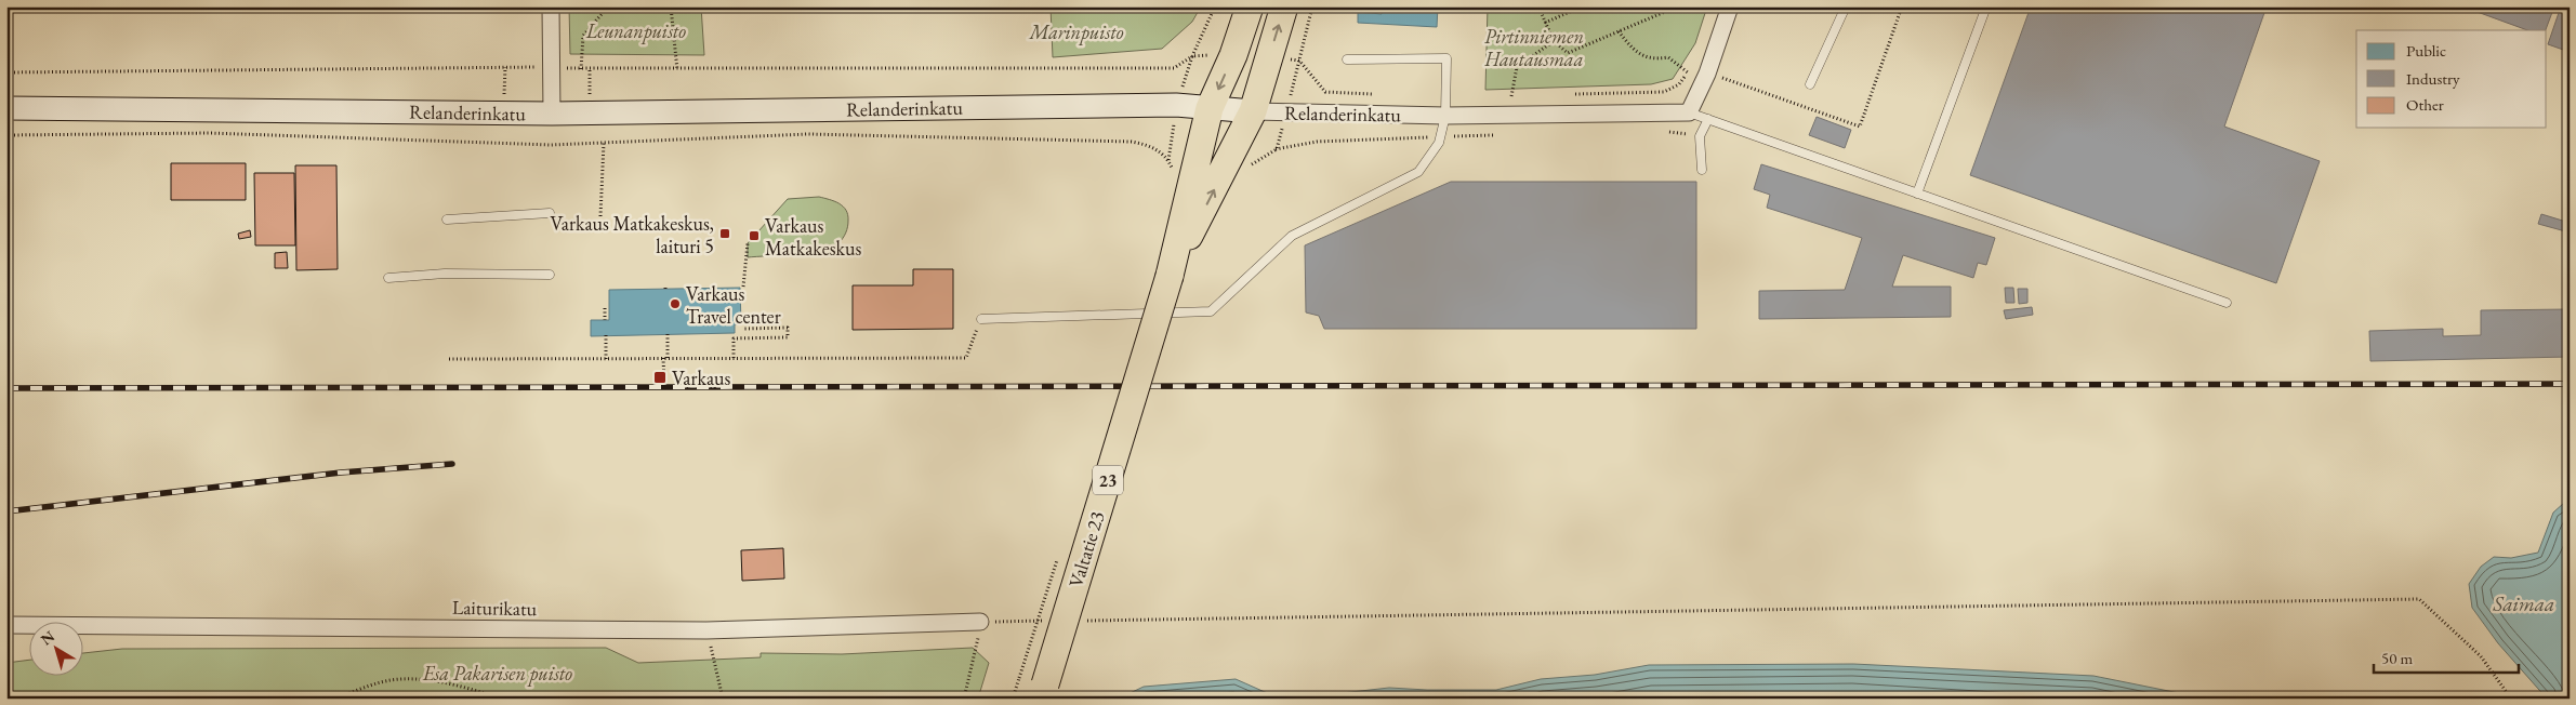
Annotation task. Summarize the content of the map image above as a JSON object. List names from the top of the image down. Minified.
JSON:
{"streets":{"highway":["23","Valtatie 23"],"main road":["Relanderinkatu"],"street":["Laiturikatu"]},"crossings":[["Relanderinkatu","23"],["Relanderinkatu","Valtatie 23"],["23","Valtatie 23"]],"water":["Saimaa"],"parks":["Leunanpuisto","Marinpuisto","Pirtinniemen Hautausmaa","Esa Pakarisen puisto"],"places":{"transit":["Varkaus Matkakeskus, laituri 5","Varkaus Matkakeskus","Varkaus"],"other":["Varkaus Travel center"]},"legend":["Public","Industry","Other"],"scale_bar":"50 m","north":"top left"}
